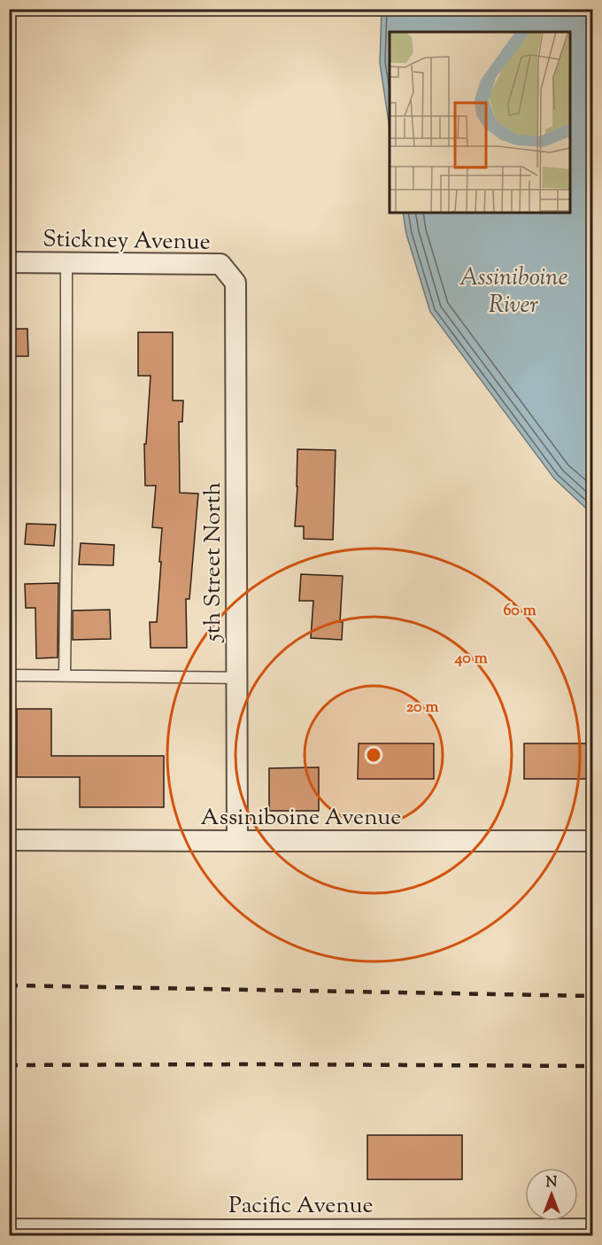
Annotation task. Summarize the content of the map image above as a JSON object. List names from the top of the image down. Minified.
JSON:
{"streets":{"street":["Stickney Avenue","5th Street North","Assiniboine Avenue","Pacific Avenue"]},"crossings":[["Stickney Avenue","5th Street North"],["5th Street North","Assiniboine Avenue"]],"water":["Assiniboine River"],"north":"top","rings":["60 m","40 m","20 m"]}
